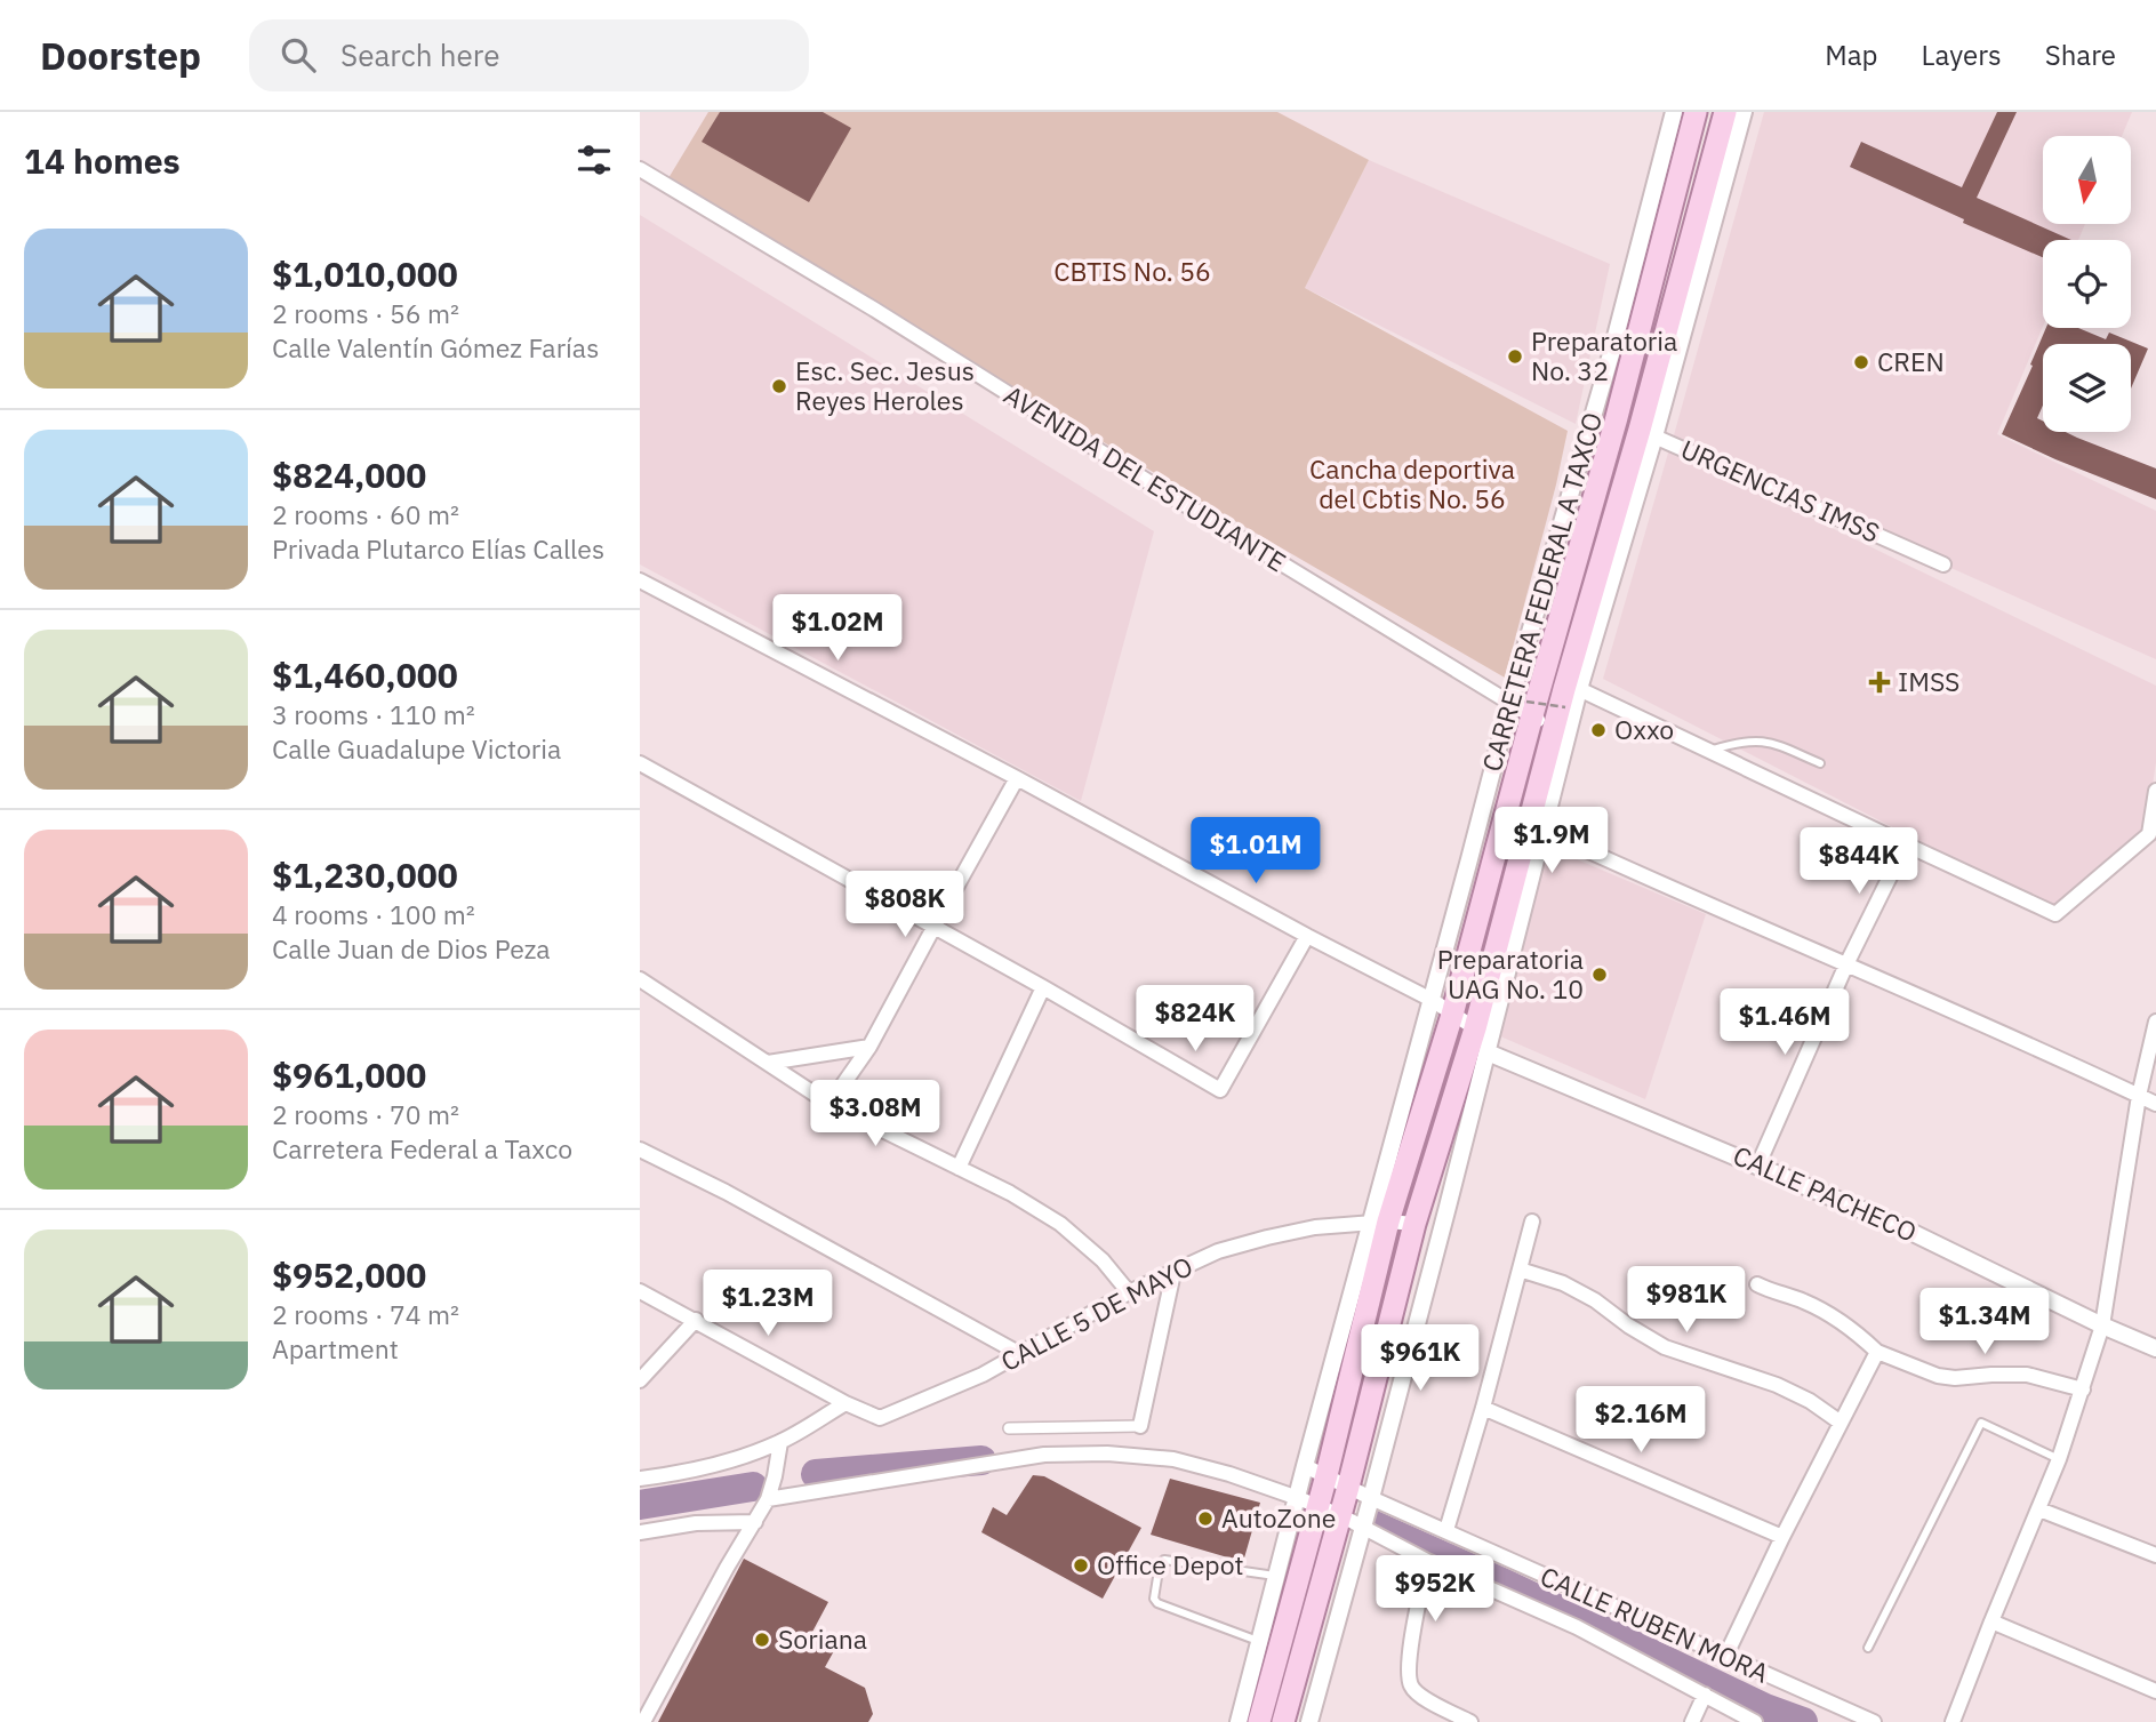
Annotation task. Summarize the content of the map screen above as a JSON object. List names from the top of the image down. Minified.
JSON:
{"streets":{"street":["AVENIDA DEL ESTUDIANTE","URGENCIAS IMSS","CARRETERA FEDERAL A TAXCO","CALLE PACHECO","CALLE 5 DE MAYO","CALLE RUBEN MORA"]},"crossings":[["AVENIDA DEL ESTUDIANTE","CARRETERA FEDERAL A TAXCO"],["CARRETERA FEDERAL A TAXCO","CALLE 5 DE MAYO"],["CARRETERA FEDERAL A TAXCO","CALLE RUBEN MORA"]],"parks":["CBTIS No. 56","Cancha deportiva del Cbtis No. 56"],"places":{"other":["Preparatoria No. 32","CREN","Esc. Sec. Jesus Reyes Heroles","Oxxo","Preparatoria UAG No. 10","AutoZone","Office Depot","Soriana"],"health":["IMSS"]},"north":"bottom","page":{"header":"Doorstep","search":"Search here","nav":["Map","Layers","Share"],"heading":"14 homes","list":[{"name":"$1,010,000","note":"2 rooms · 56 m² · Calle Valentín Gómez Farías"},{"name":"$824,000","note":"2 rooms · 60 m² · Privada Plutarco Elías Calles"},{"name":"$1,460,000","note":"3 rooms · 110 m² · Calle Guadalupe Victoria"},{"name":"$1,230,000","note":"4 rooms · 100 m² · Calle Juan de Dios Peza"},{"name":"$961,000","note":"2 rooms · 70 m² · Carretera Federal a Taxco"},{"name":"$952,000","note":"2 rooms · 74 m² · Apartment"}],"price":["$1.02M","$1.9M","$1.01M","$844K","$808K","$824K","$1.46M","$3.08M","$981K","$1.23M","$1.34M","$961K","$2.16M","$952K"]}}
